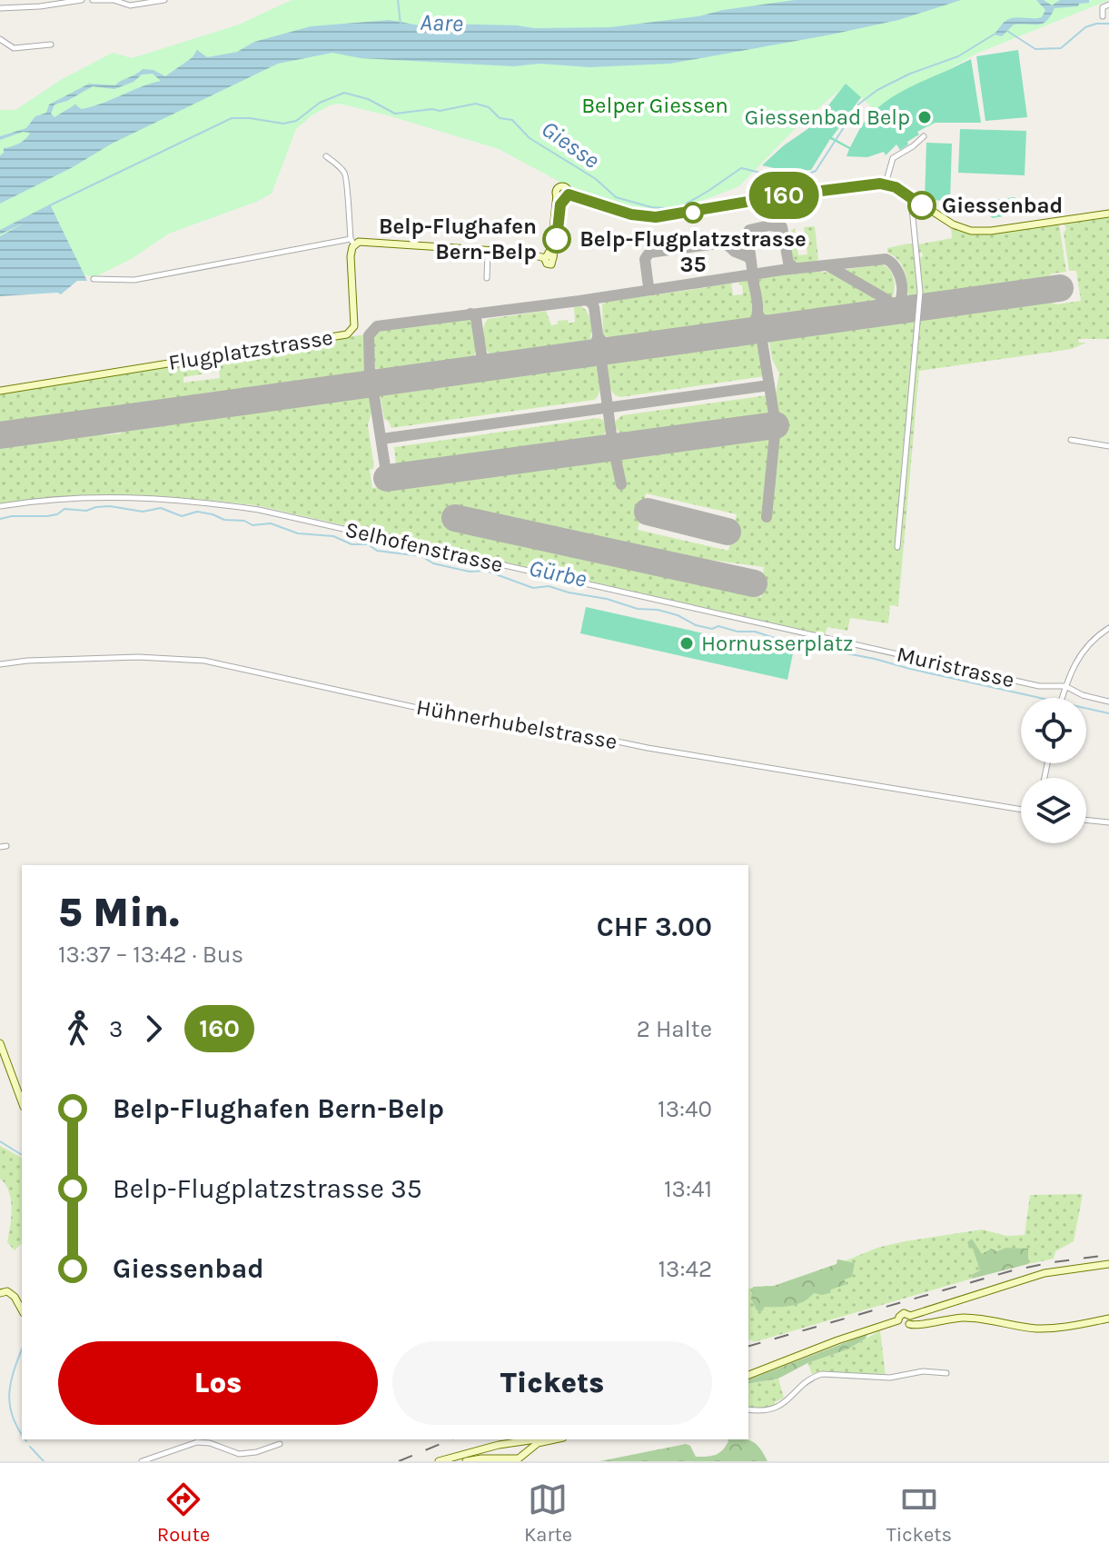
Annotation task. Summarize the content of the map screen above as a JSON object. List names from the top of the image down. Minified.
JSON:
{"streets":{"street":["Flugplatzstrasse","Selhofenstrasse","Muristrasse","Hühnerhubelstrasse"]},"crossings":[["Selhofenstrasse","Muristrasse"]],"water":["Aare","Giesse","Gürbe"],"parks":["Belper Giessen"],"places":["Giessenbad Belp","Giessenbad","Belp-Flugplatzstrasse 35","Belp-Flughafen Bern-Belp","Hornusserplatz"],"lines":["bus line 160"],"page":{"on_map":"160","heading":["5 Min.","13:37 – 13:42 · Bus","CHF 3.00"],"legs":["3","160","2 Halte"],"list":[{"name":"Belp-Flughafen Bern-Belp","value":"13:40"},{"name":"Belp-Flugplatzstrasse 35","value":"13:41"},{"name":"Giessenbad","value":"13:42"}],"buttons":["Los","Tickets"],"tabs":["Route","Karte","Tickets"]}}
